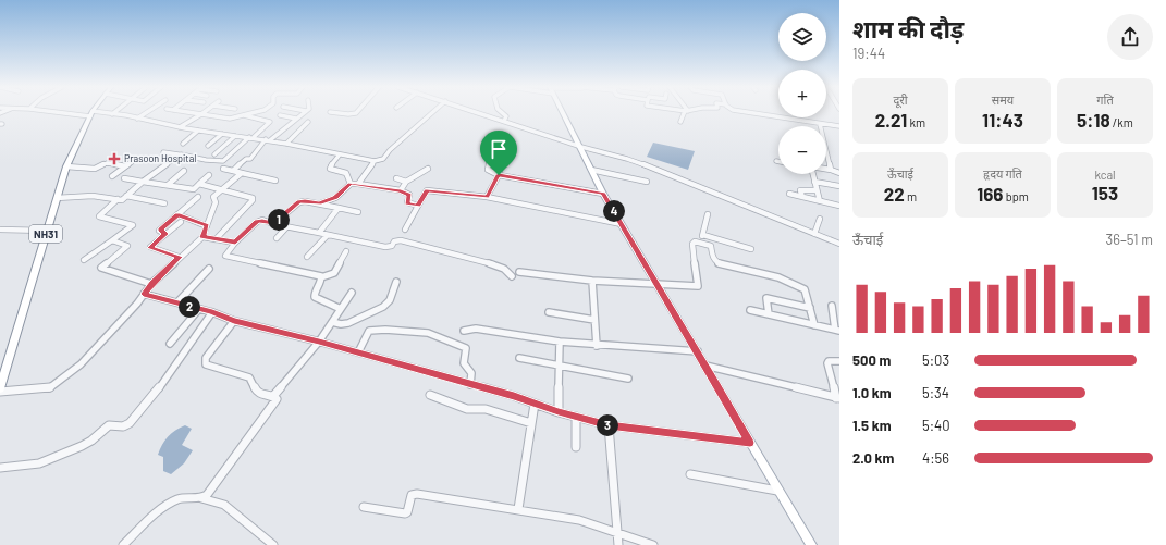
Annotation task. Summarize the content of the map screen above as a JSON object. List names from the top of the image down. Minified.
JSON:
{"streets":{"highway":["NH31"]},"places":{"health":["Prasoon Hospital"]},"page":{"heading":["शाम की दौड़","19:44"],"map_buttons":["+","−"],"stats":[["दूरी","2.21 km"],["समय","11:43"],["गति","5:18 /km"],["ऊँचाई","22 m"],["हृदय गति","166 bpm"],["kcal","153"]],"pins":["4","1","2","3"],"chart":["ऊँचाई","36–51 m"],"list":[{"name":"500 m","note":"5:03"},{"name":"1.0 km","note":"5:34"},{"name":"1.5 km","note":"5:40"},{"name":"2.0 km","note":"4:56"}]}}
